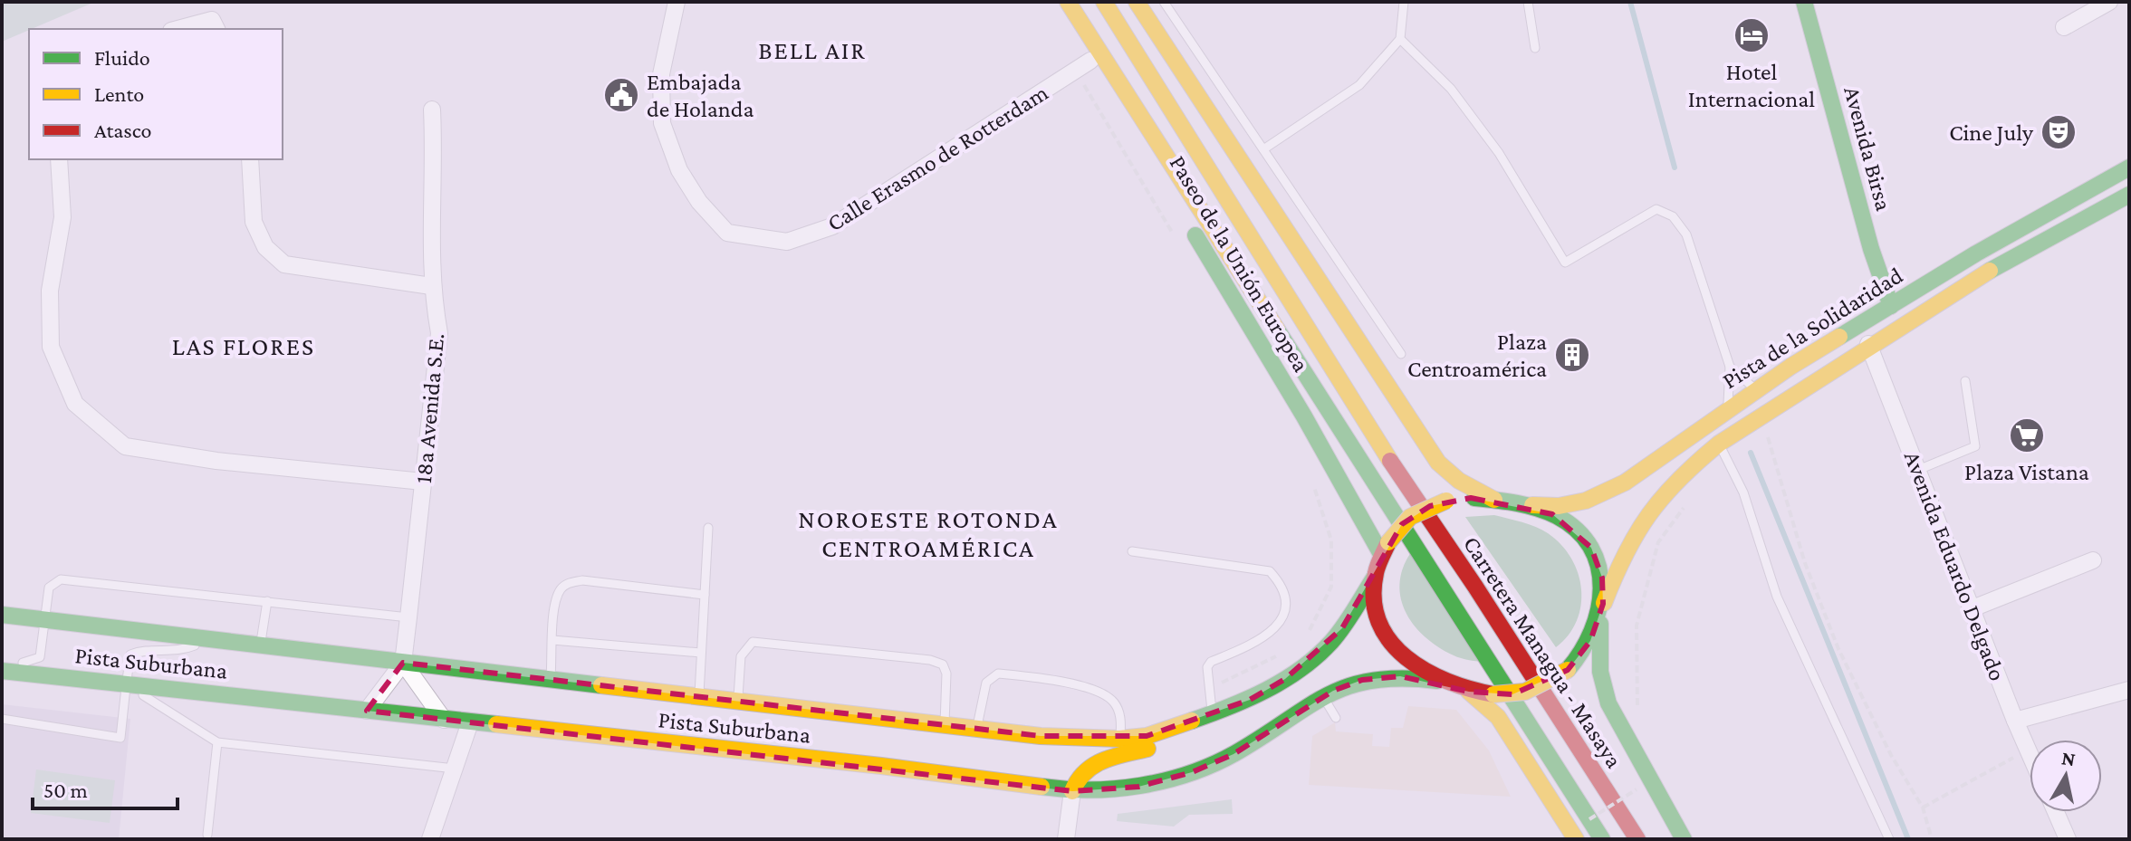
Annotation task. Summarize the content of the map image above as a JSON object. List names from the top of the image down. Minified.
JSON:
{"streets":{"main road":["Avenida Birsa","Paseo de la Unión Europea","Pista de la Solidaridad","Carretera Managua - Masaya","Pista Suburbana"],"street":["Calle Erasmo de Rotterdam","18a Avenida S.E.","Avenida Eduardo Delgado"]},"crossings":[["Avenida Birsa","Pista de la Solidaridad"],["Calle Erasmo de Rotterdam","Paseo de la Unión Europea"],["Paseo de la Unión Europea","Pista de la Solidaridad"],["Paseo de la Unión Europea","Carretera Managua - Masaya"],["Paseo de la Unión Europea","Pista Suburbana"],["Pista de la Solidaridad","Avenida Eduardo Delgado"],["Pista de la Solidaridad","Carretera Managua - Masaya"],["Pista de la Solidaridad","Pista Suburbana"],["18a Avenida S.E.","Pista Suburbana"],["Carretera Managua - Masaya","Pista Suburbana"]],"districts":["BELL AIR","LAS FLORES","NOROESTE ROTONDA CENTROAMÉRICA"],"places":{"hotel":["Hotel Internacional"],"public building":["Embajada de Holanda"],"theatre":["Cine July"],"building":["Plaza Centroamérica"],"supermarket":["Plaza Vistana"]},"legend":["Fluido","Lento","Atasco"],"scale_bar":"50 m","north":"top"}
